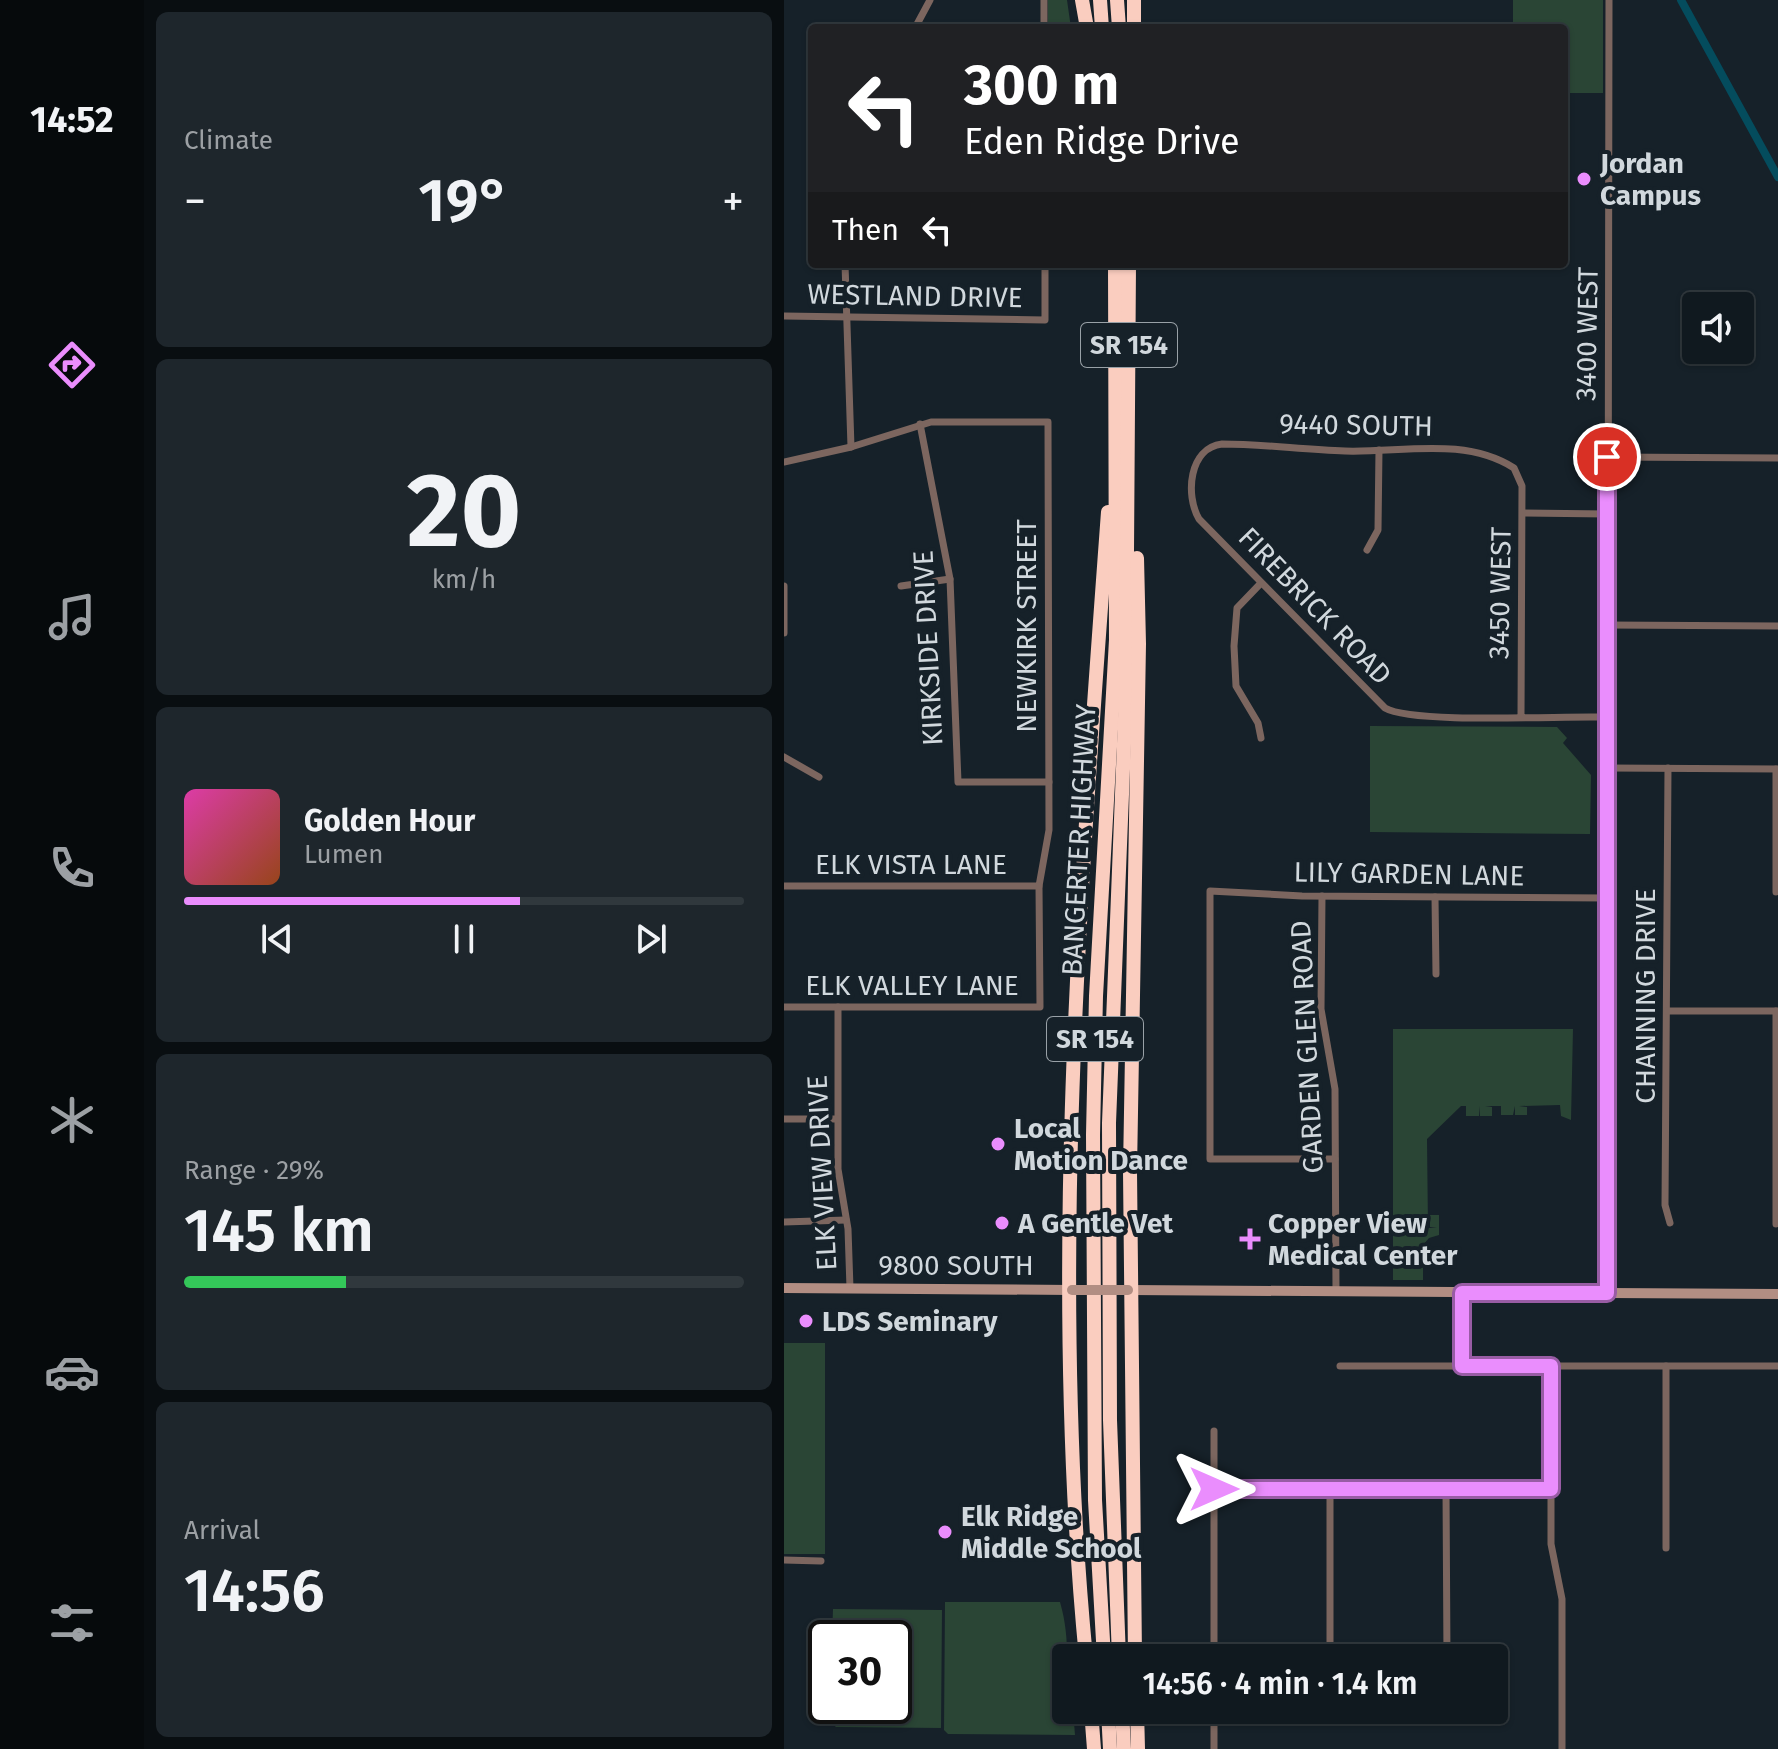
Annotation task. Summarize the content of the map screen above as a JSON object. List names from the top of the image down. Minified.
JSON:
{"streets":{"highway":["SR 154","BANGERTER HIGHWAY"],"main road":["9800 SOUTH"],"street":["WESTLAND DRIVE","3400 WEST","9440 SOUTH","3450 WEST","FIREBRICK ROAD","NEWKIRK STREET","KIRKSIDE DRIVE","ELK VISTA LANE","LILY GARDEN LANE","ELK VALLEY LANE","CHANNING DRIVE","GARDEN GLEN ROAD","ELK VIEW DRIVE"]},"crossings":[["3400 WEST","FIREBRICK ROAD"],["3400 WEST","LILY GARDEN LANE"],["3400 WEST","9800 SOUTH"],["9440 SOUTH","3450 WEST"],["9440 SOUTH","FIREBRICK ROAD"],["3450 WEST","FIREBRICK ROAD"],["NEWKIRK STREET","KIRKSIDE DRIVE"],["NEWKIRK STREET","ELK VISTA LANE"],["NEWKIRK STREET","ELK VALLEY LANE"],["LILY GARDEN LANE","GARDEN GLEN ROAD"],["ELK VALLEY LANE","ELK VIEW DRIVE"],["GARDEN GLEN ROAD","9800 SOUTH"],["ELK VIEW DRIVE","9800 SOUTH"]],"places":{"other":["Jordan Campus","Local Motion Dance","A Gentle Vet","LDS Seminary","Elk Ridge Middle School"],"health":["Copper View Medical Center"]},"page":{"tabs":"14:52","tile":["Climate",["20","km/h"],["Range · 29%","145 km"],["Arrival","14:56"]],"turn":["300 m","Eden Ridge Drive"],"heat":["−","19°","+"],"then":"Then","song":["Golden Hour","Lumen"],"limit":"30","trip":"14:56 · 4 min · 1.4 km"}}
